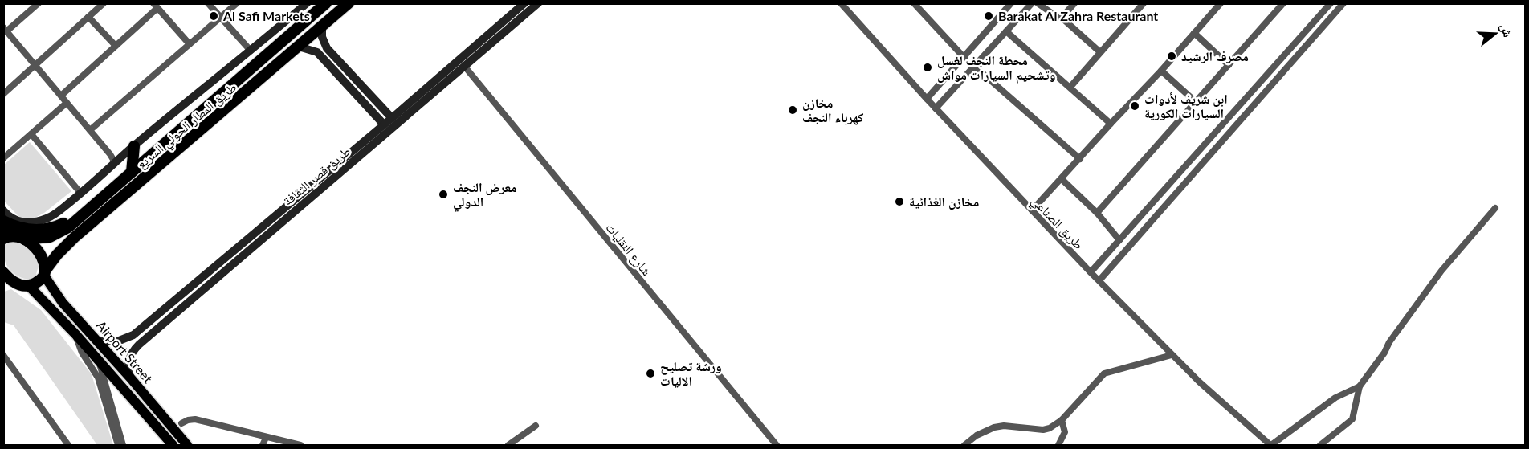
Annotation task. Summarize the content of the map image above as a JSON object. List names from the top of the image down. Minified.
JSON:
{"streets":{"highway":["طريق المطار الحولي السريع"],"main road":["Airport Street"],"street":["طريق قصر الثقافة","طريق الصناعي","شارع النقليات"]},"crossings":[["طريق المطار الحولي السريع","Airport Street"],["طريق قصر الثقافة","شارع النقليات"],["طريق قصر الثقافة","Airport Street"]],"places":["Al Safi Markets","Barakat Al Zahra Restaurant","مصرف الرشيد","محطة النجف لغسل وتشحيم السيارات مواش","ابن شريف لأدوات السيارات الكورية","مخازن كهرباء النجف","معرض النجف الدولي","مخازن الغذائية","ورشة تصليح الاليات"],"north":"right"}
